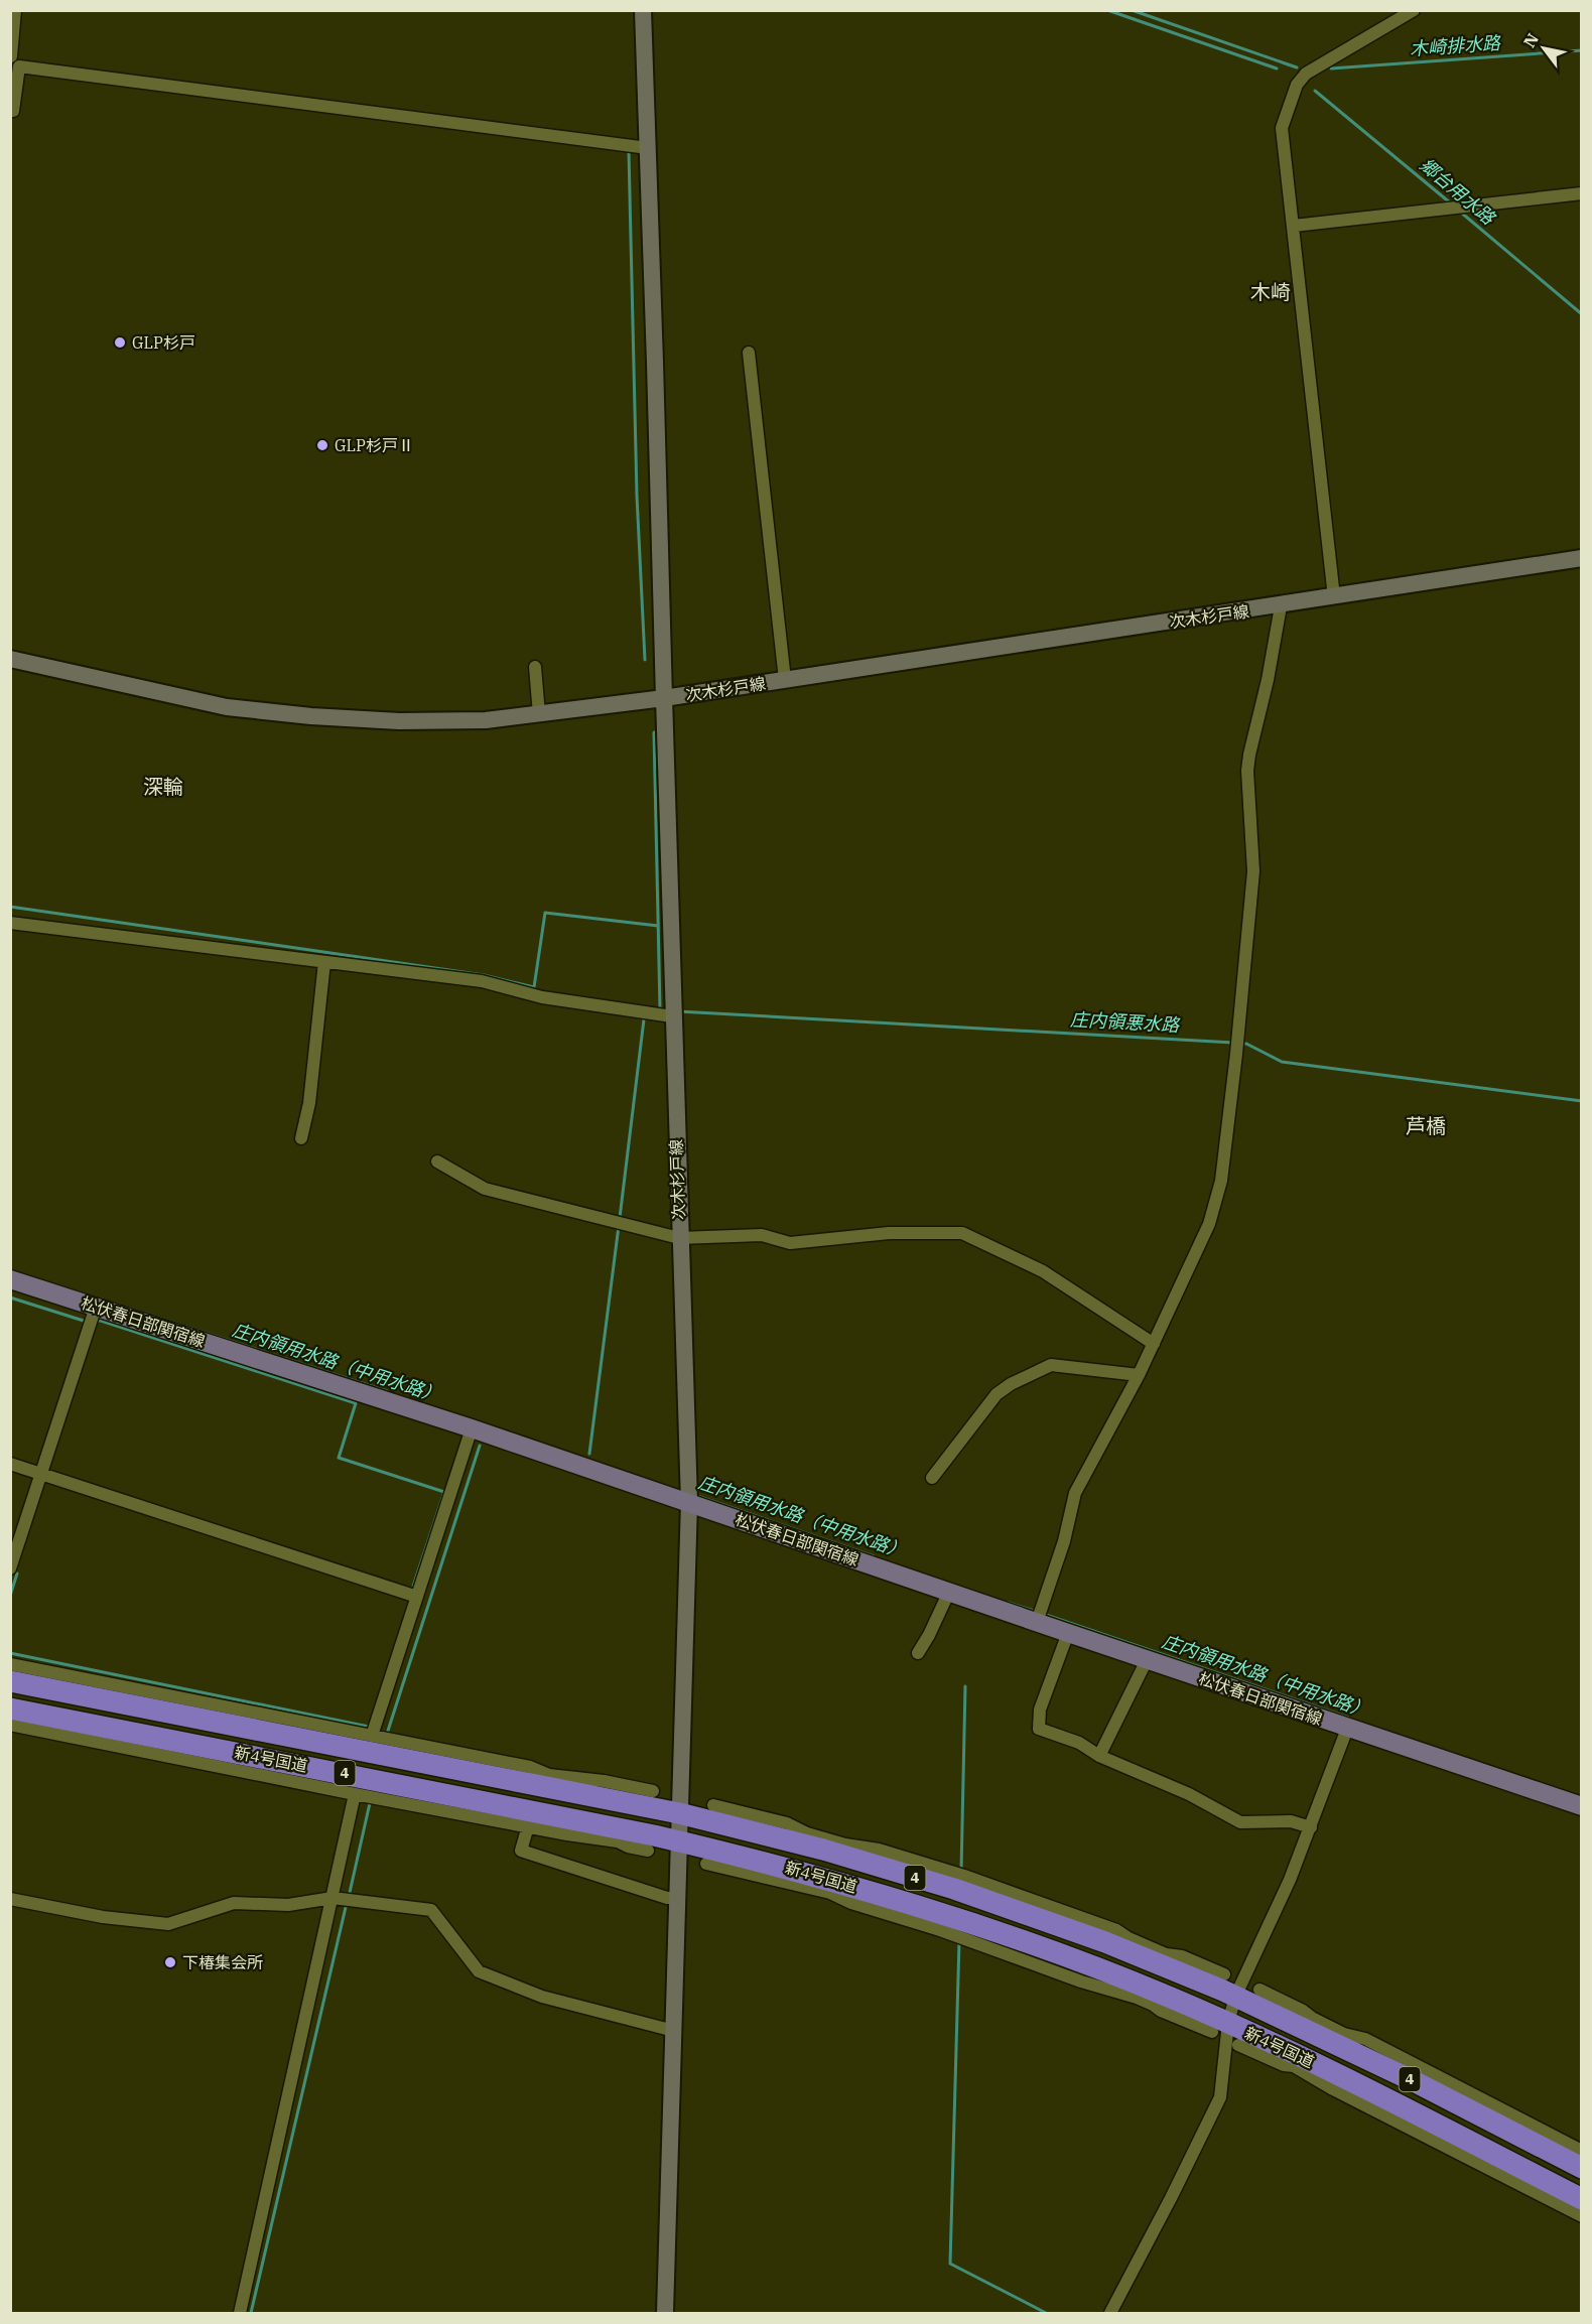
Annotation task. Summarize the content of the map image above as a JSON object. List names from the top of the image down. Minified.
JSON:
{"streets":{"highway":["新4号国道","4"],"main road":["松伏春日部関宿線"],"street":["次木杉戸線"]},"crossings":[["次木杉戸線","松伏春日部関宿線"],["次木杉戸線","新4号国道"]],"districts":["木崎","深輪","芦橋"],"water":["木崎排水路","郷台用水路","庄内領悪水路","庄内領用水路（中用水路）"],"places":["GLP杉戸","GLP杉戸Ⅱ","下椿集会所"],"north":"top left"}
